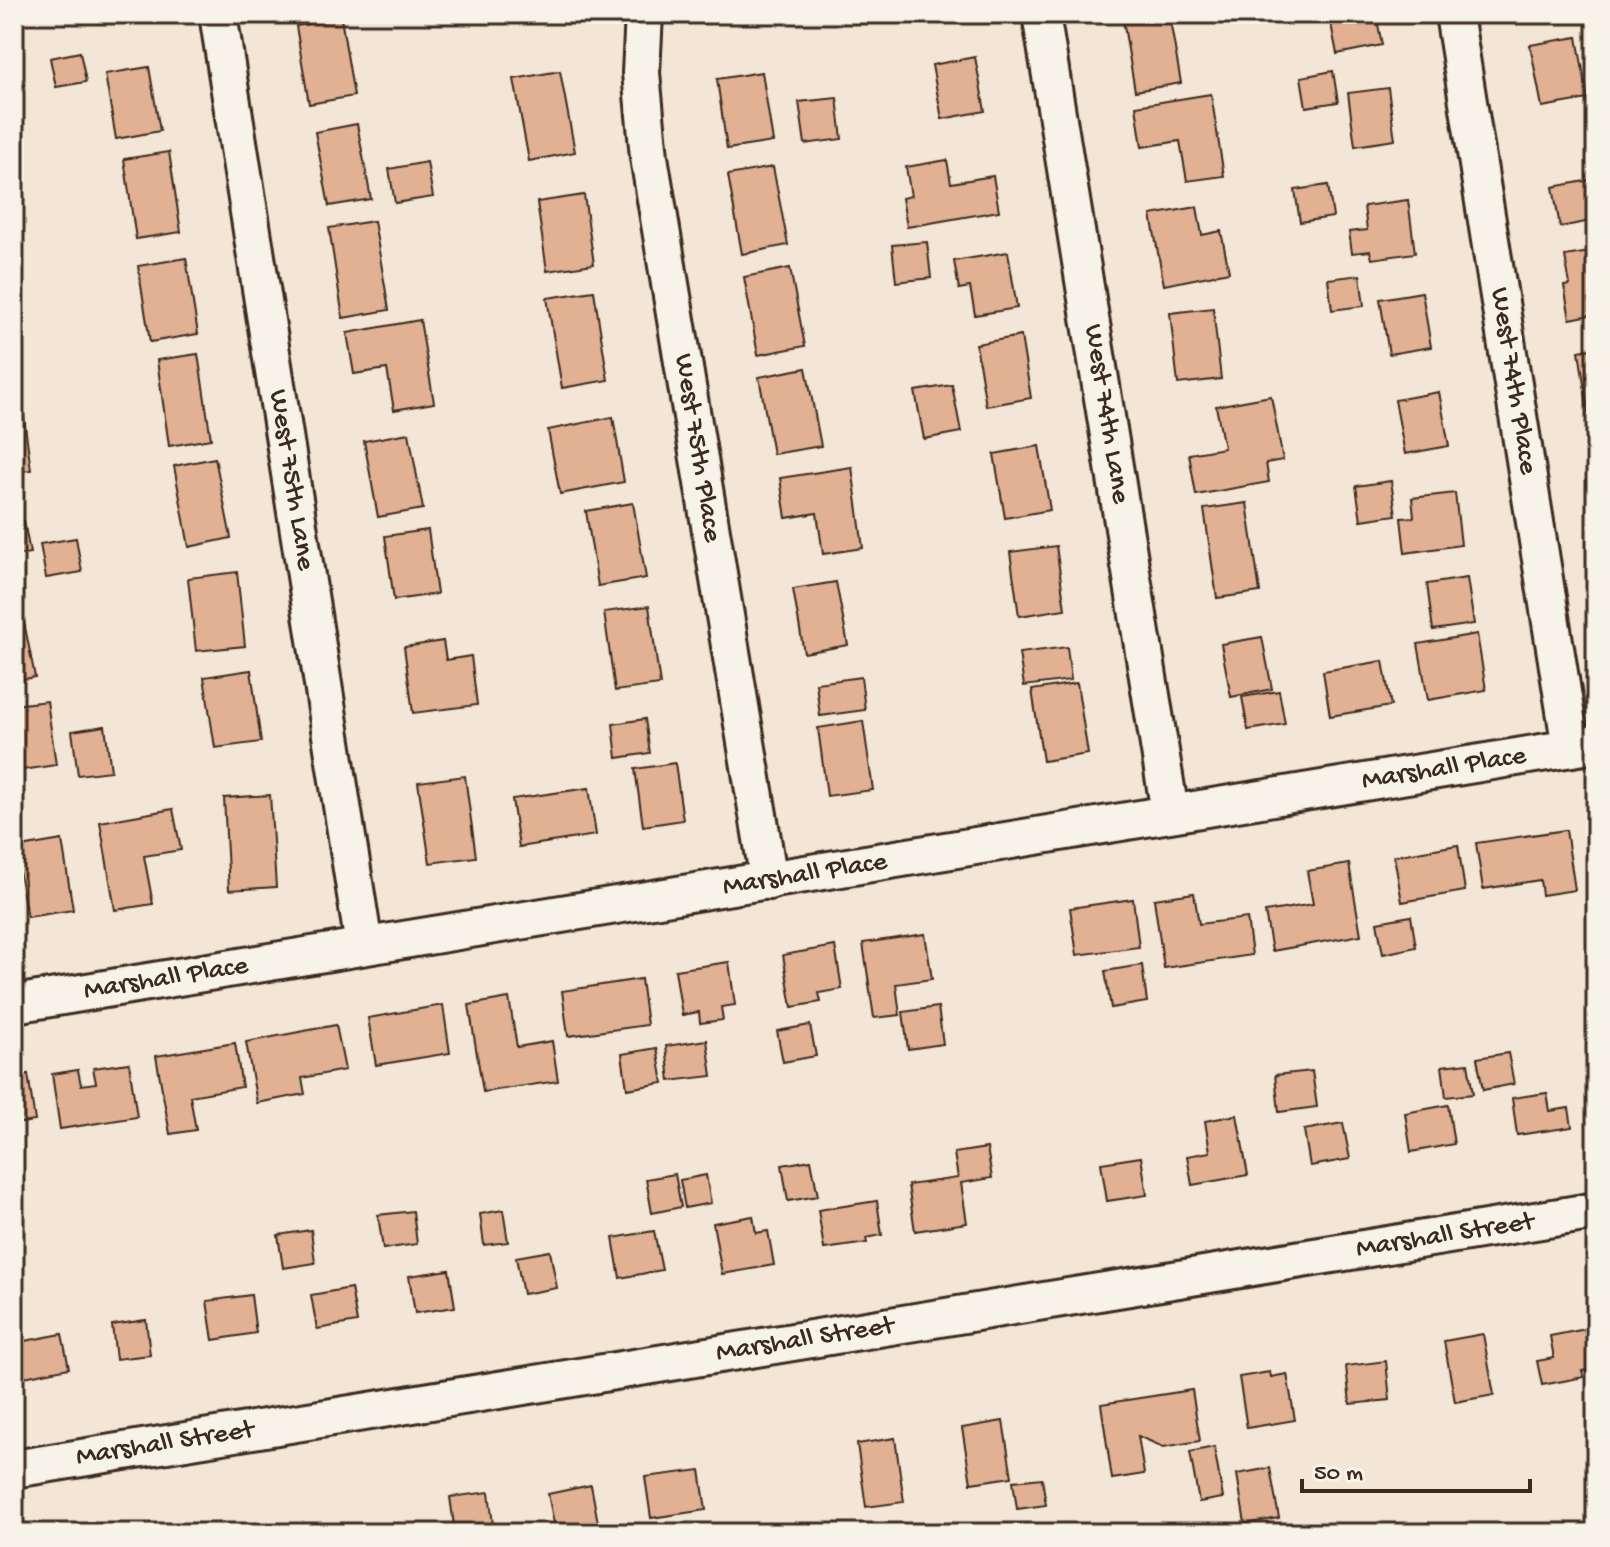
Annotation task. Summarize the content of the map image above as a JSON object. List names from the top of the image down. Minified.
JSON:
{"streets":{"street":["West 74th Place","West 74th Lane","West 75th Place","West 75th Lane","Marshall Place","Marshall Street"]},"crossings":[["West 74th Place","Marshall Place"],["West 74th Lane","Marshall Place"],["West 75th Place","Marshall Place"],["West 75th Lane","Marshall Place"]],"scale_bar":"50 m"}
